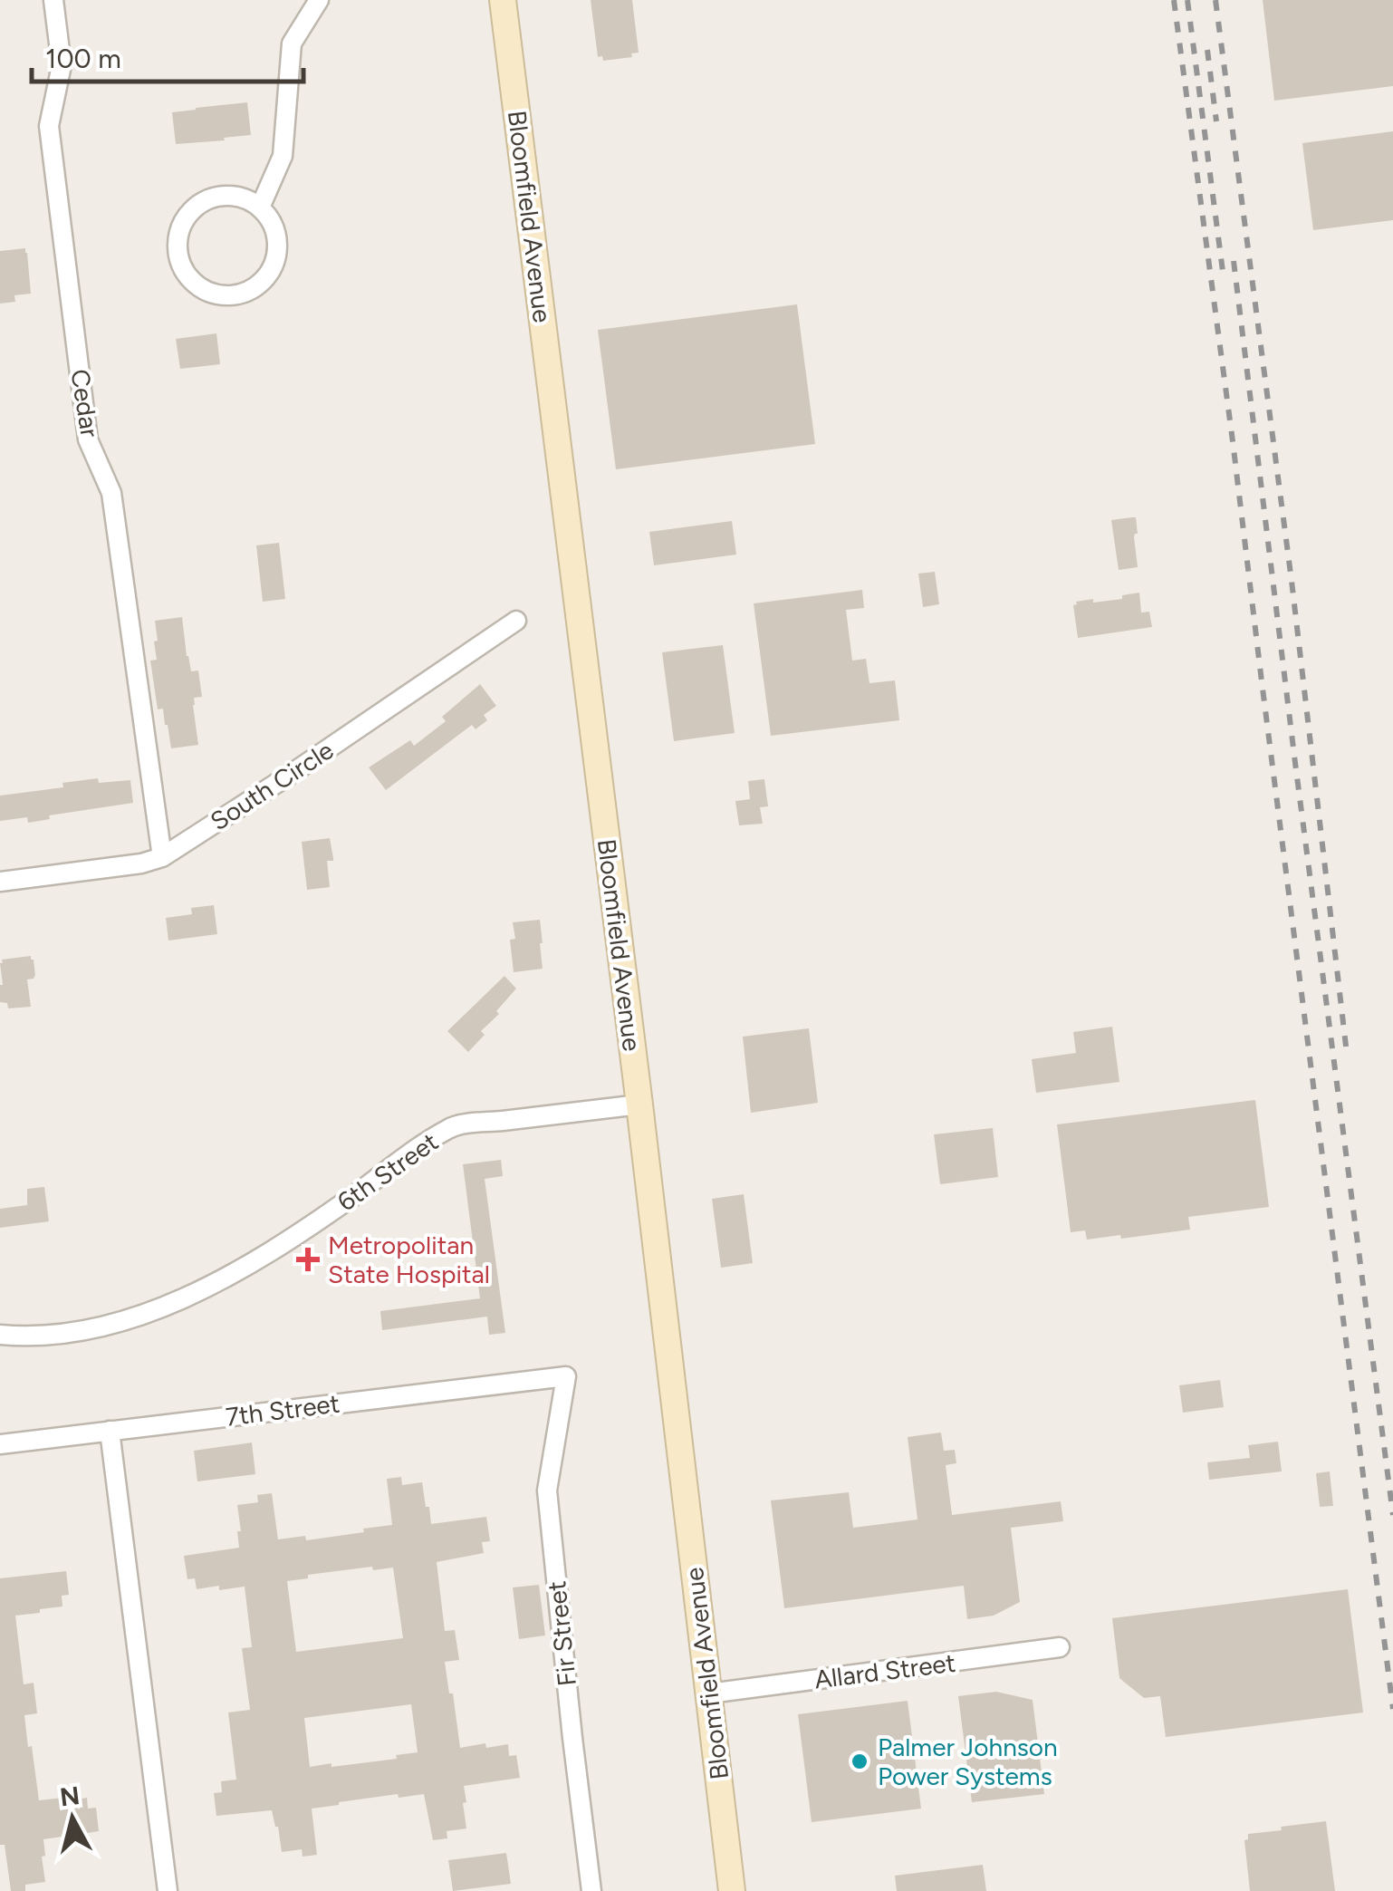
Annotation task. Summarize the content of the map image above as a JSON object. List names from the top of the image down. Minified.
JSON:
{"streets":{"main road":["Bloomfield Avenue"],"street":["Cedar","South Circle","6th Street","7th Street","Fir Street","Allard Street"]},"crossings":[["Bloomfield Avenue","6th Street"],["Bloomfield Avenue","Allard Street"],["Cedar","South Circle"],["7th Street","Fir Street"]],"places":{"health":["Metropolitan State Hospital"],"other":["Palmer Johnson Power Systems"]},"scale_bar":"100 m","north":"top"}
